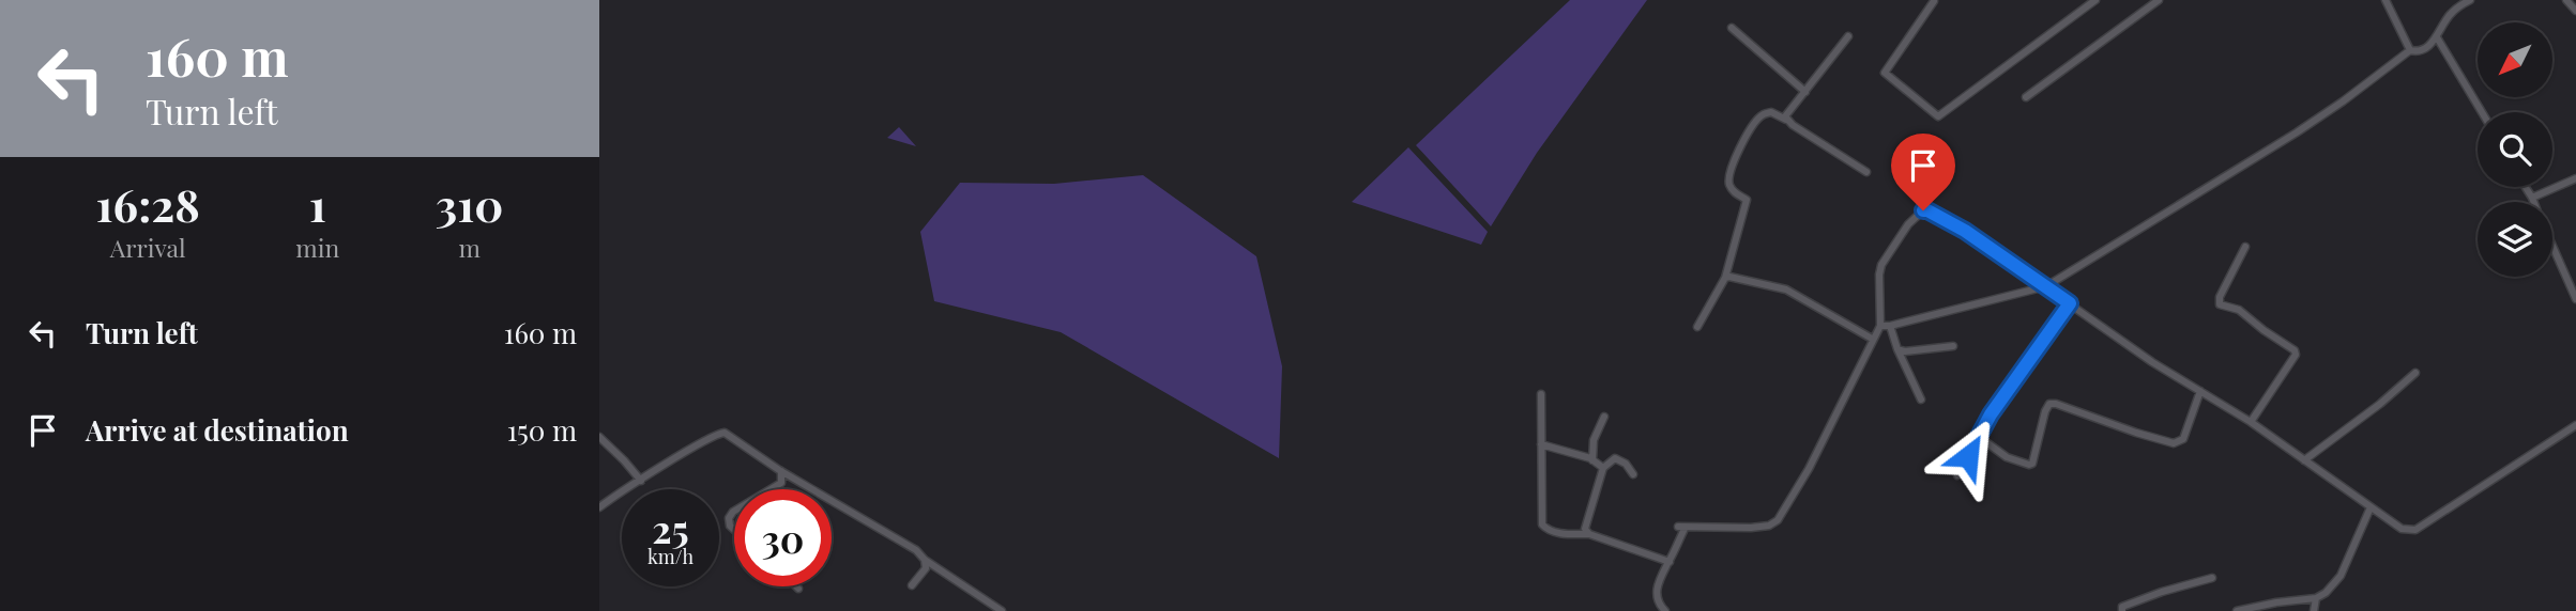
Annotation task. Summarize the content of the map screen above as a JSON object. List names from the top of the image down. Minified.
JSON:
{"north":"bottom left","page":{"turn":["160 m","Turn left"],"eta":["16:28","Arrival","1","min","310","m"],"list":[{"name":"Turn left","value":"160 m"},{"name":"Arrive at destination","value":"150 m"}],"speed":"25 km/h","limit":"30"}}
